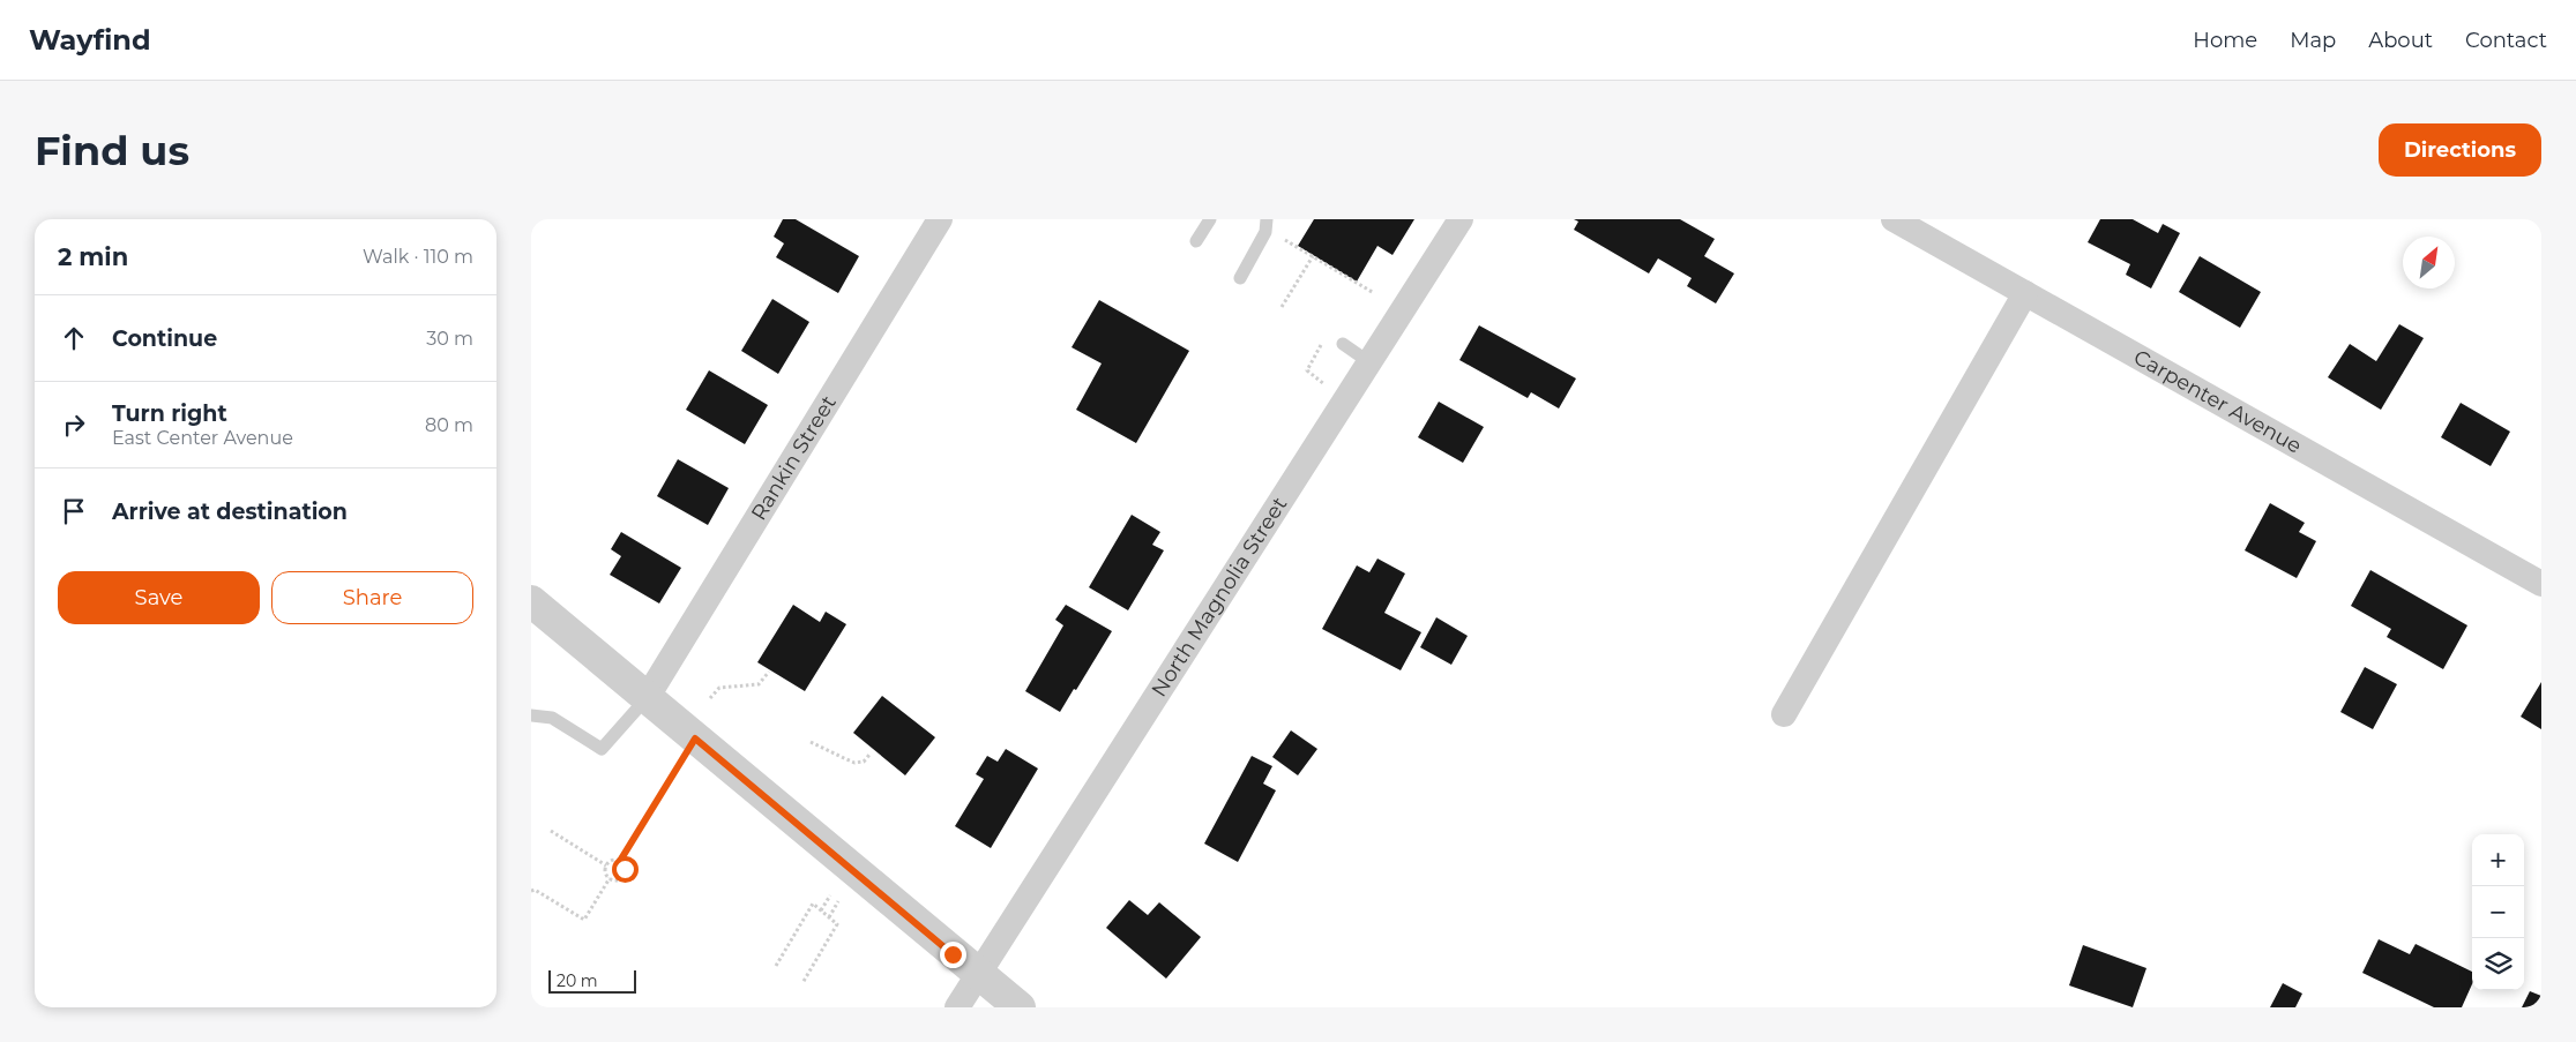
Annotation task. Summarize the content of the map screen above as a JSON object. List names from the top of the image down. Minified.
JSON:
{"streets":{"street":["Carpenter Avenue","Rankin Street","North Magnolia Street"]},"scale_bar":"20 m","north":"top right","page":{"header":"Wayfind","nav":["Home","Map","About","Contact"],"buttons":["Directions",["Save","Share"]],"title":"Find us","heading":["2 min","Walk · 110 m"],"list":[["Continue","30 m"],["Turn right","East Center Avenue","80 m"],"Arrive at destination"],"map_buttons":["+","−"],"scale":"20 m"}}
